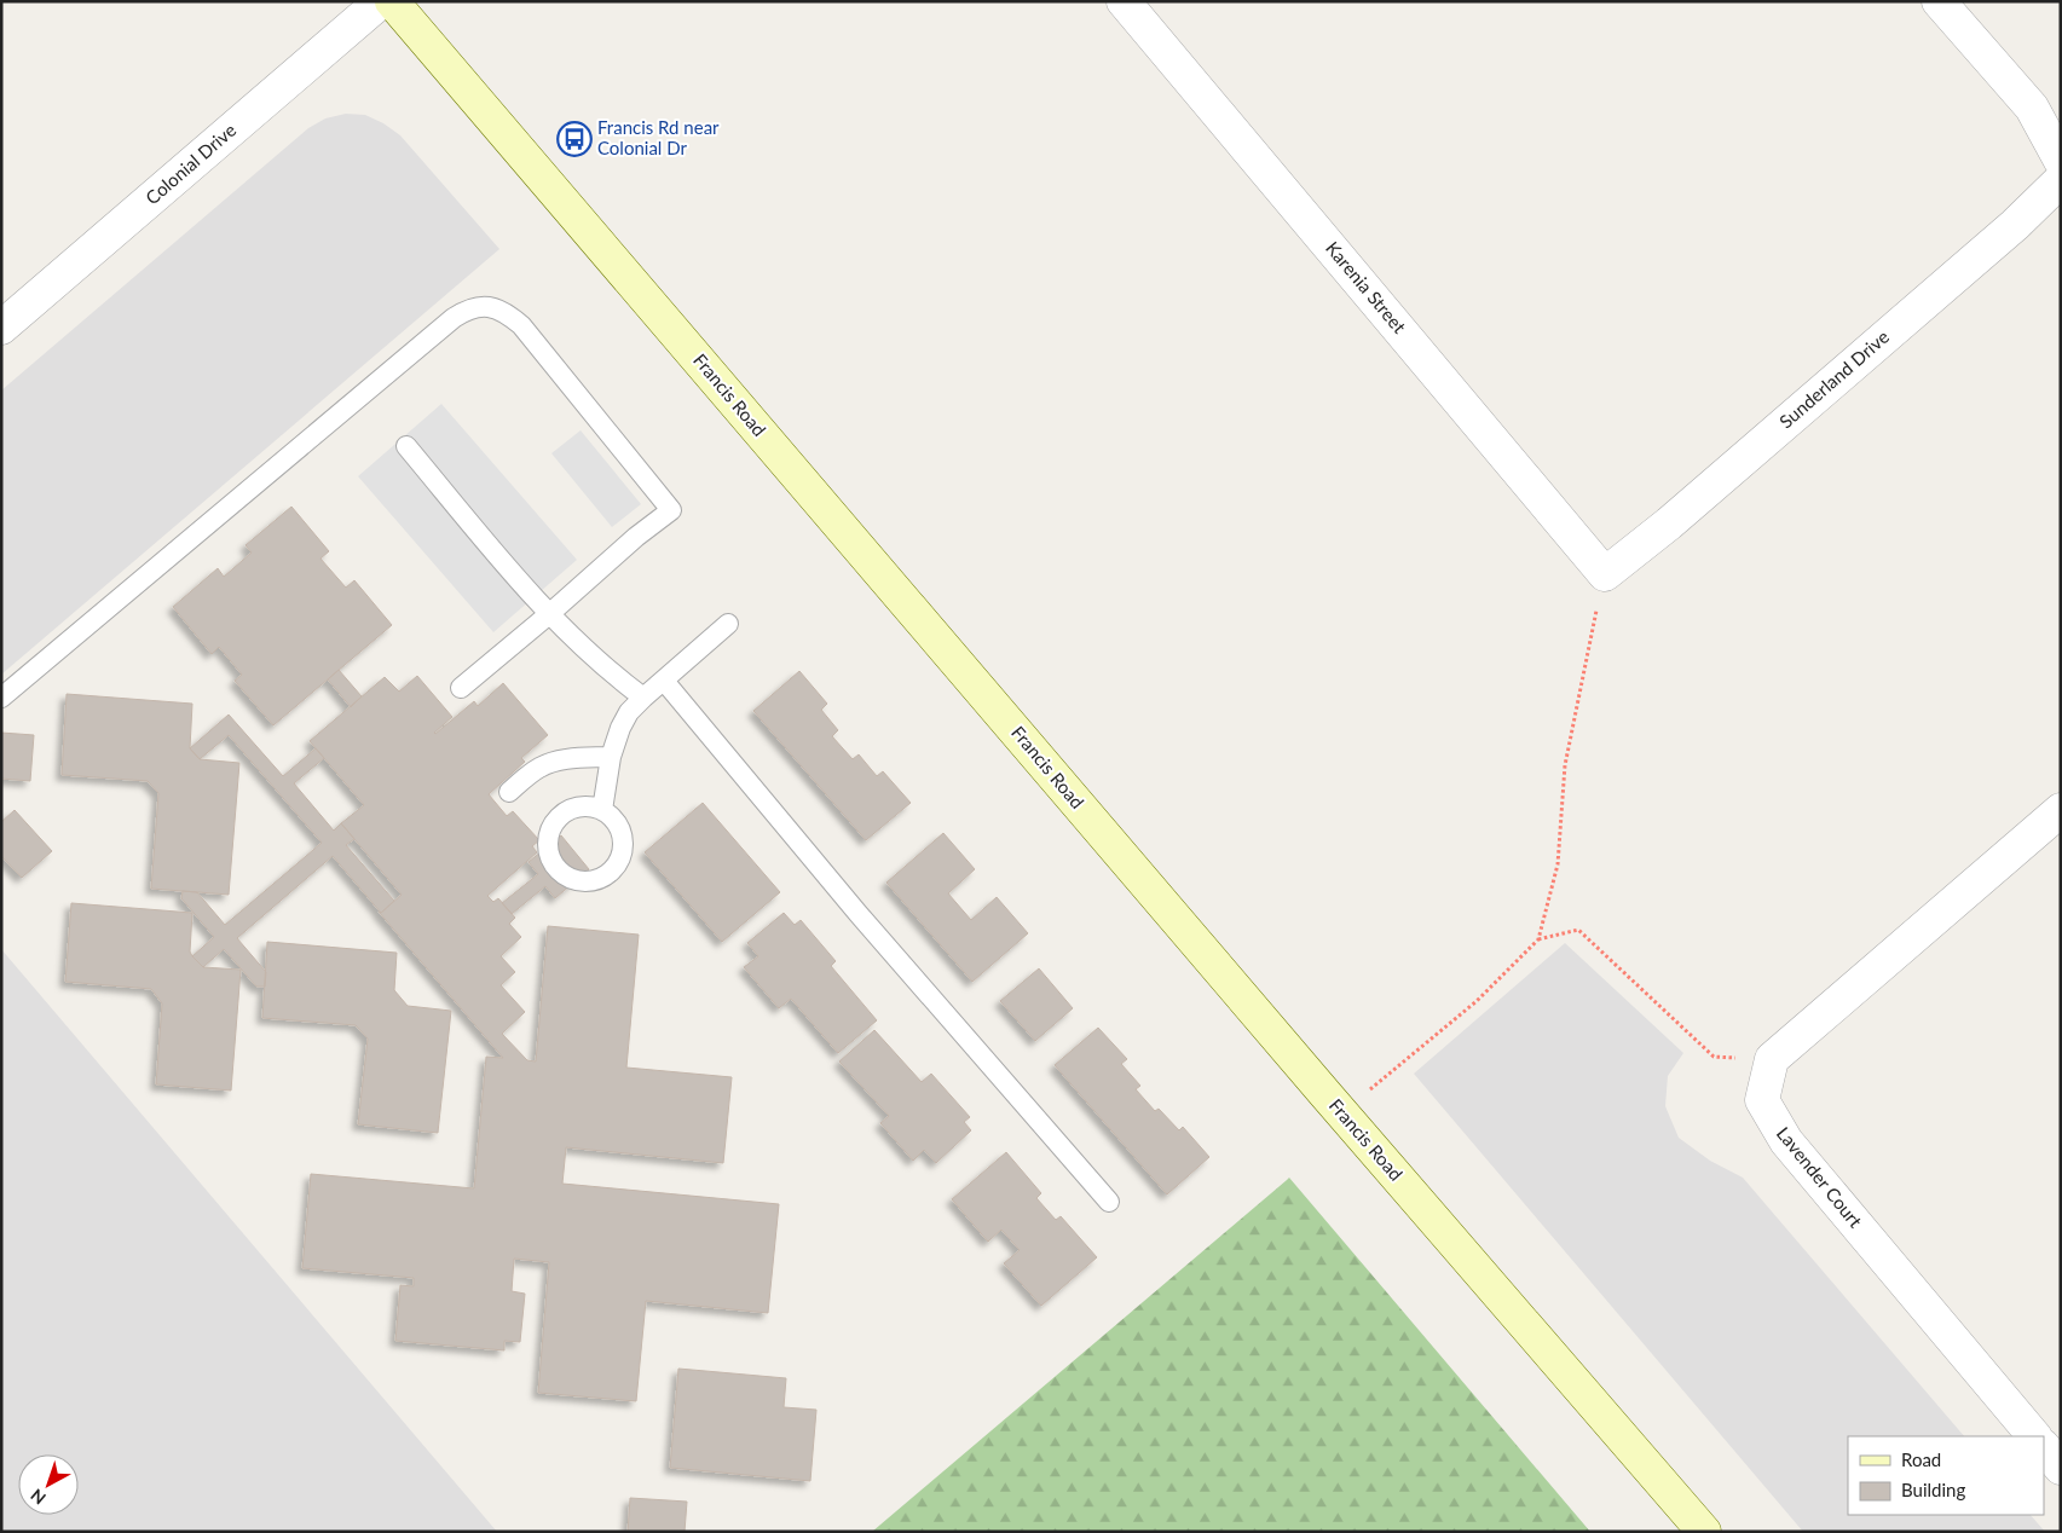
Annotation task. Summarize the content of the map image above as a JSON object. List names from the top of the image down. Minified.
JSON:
{"streets":{"main road":["Francis Road"],"street":["Colonial Drive","Karenia Street","Sunderland Drive","Lavender Court"]},"crossings":[["Karenia Street","Sunderland Drive"]],"places":{"bus stop":["Francis Rd near Colonial Dr"]},"legend":["Road","Building"],"north":"bottom left"}
